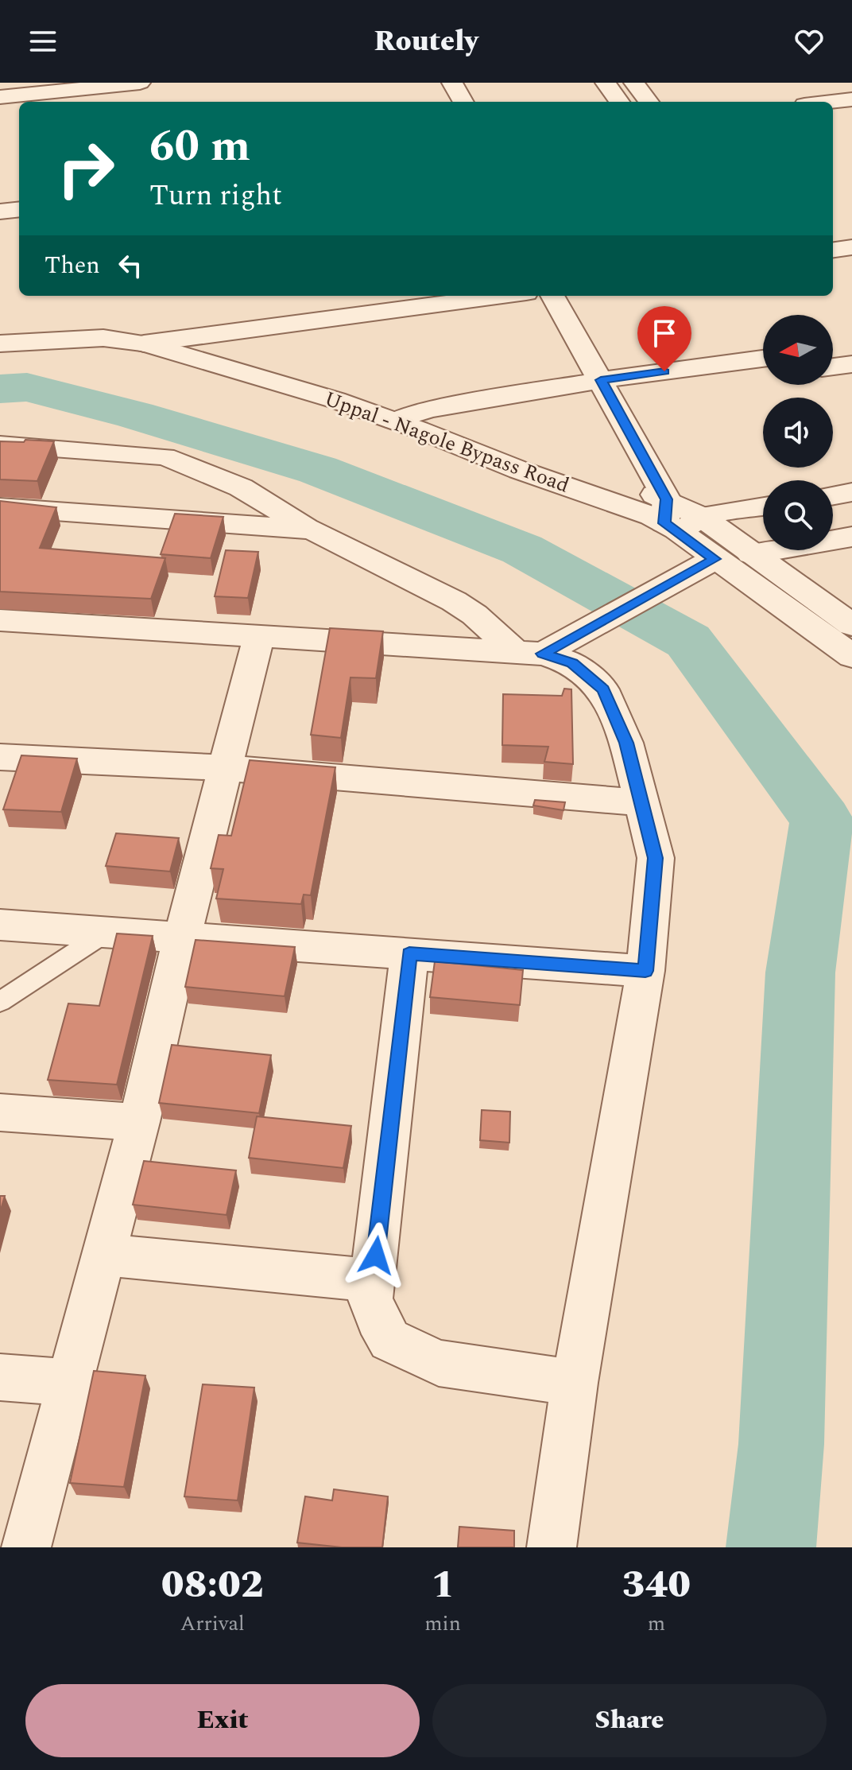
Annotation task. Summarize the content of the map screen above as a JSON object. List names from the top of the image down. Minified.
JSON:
{"streets":{"street":["Uppal - Nagole Bypass Road"]},"north":"left","page":{"header":"Routely","turn":["60 m","Turn right"],"then":"Then","eta":["08:02","Arrival","1","min","340","m"],"buttons":["Exit","Share"]}}
